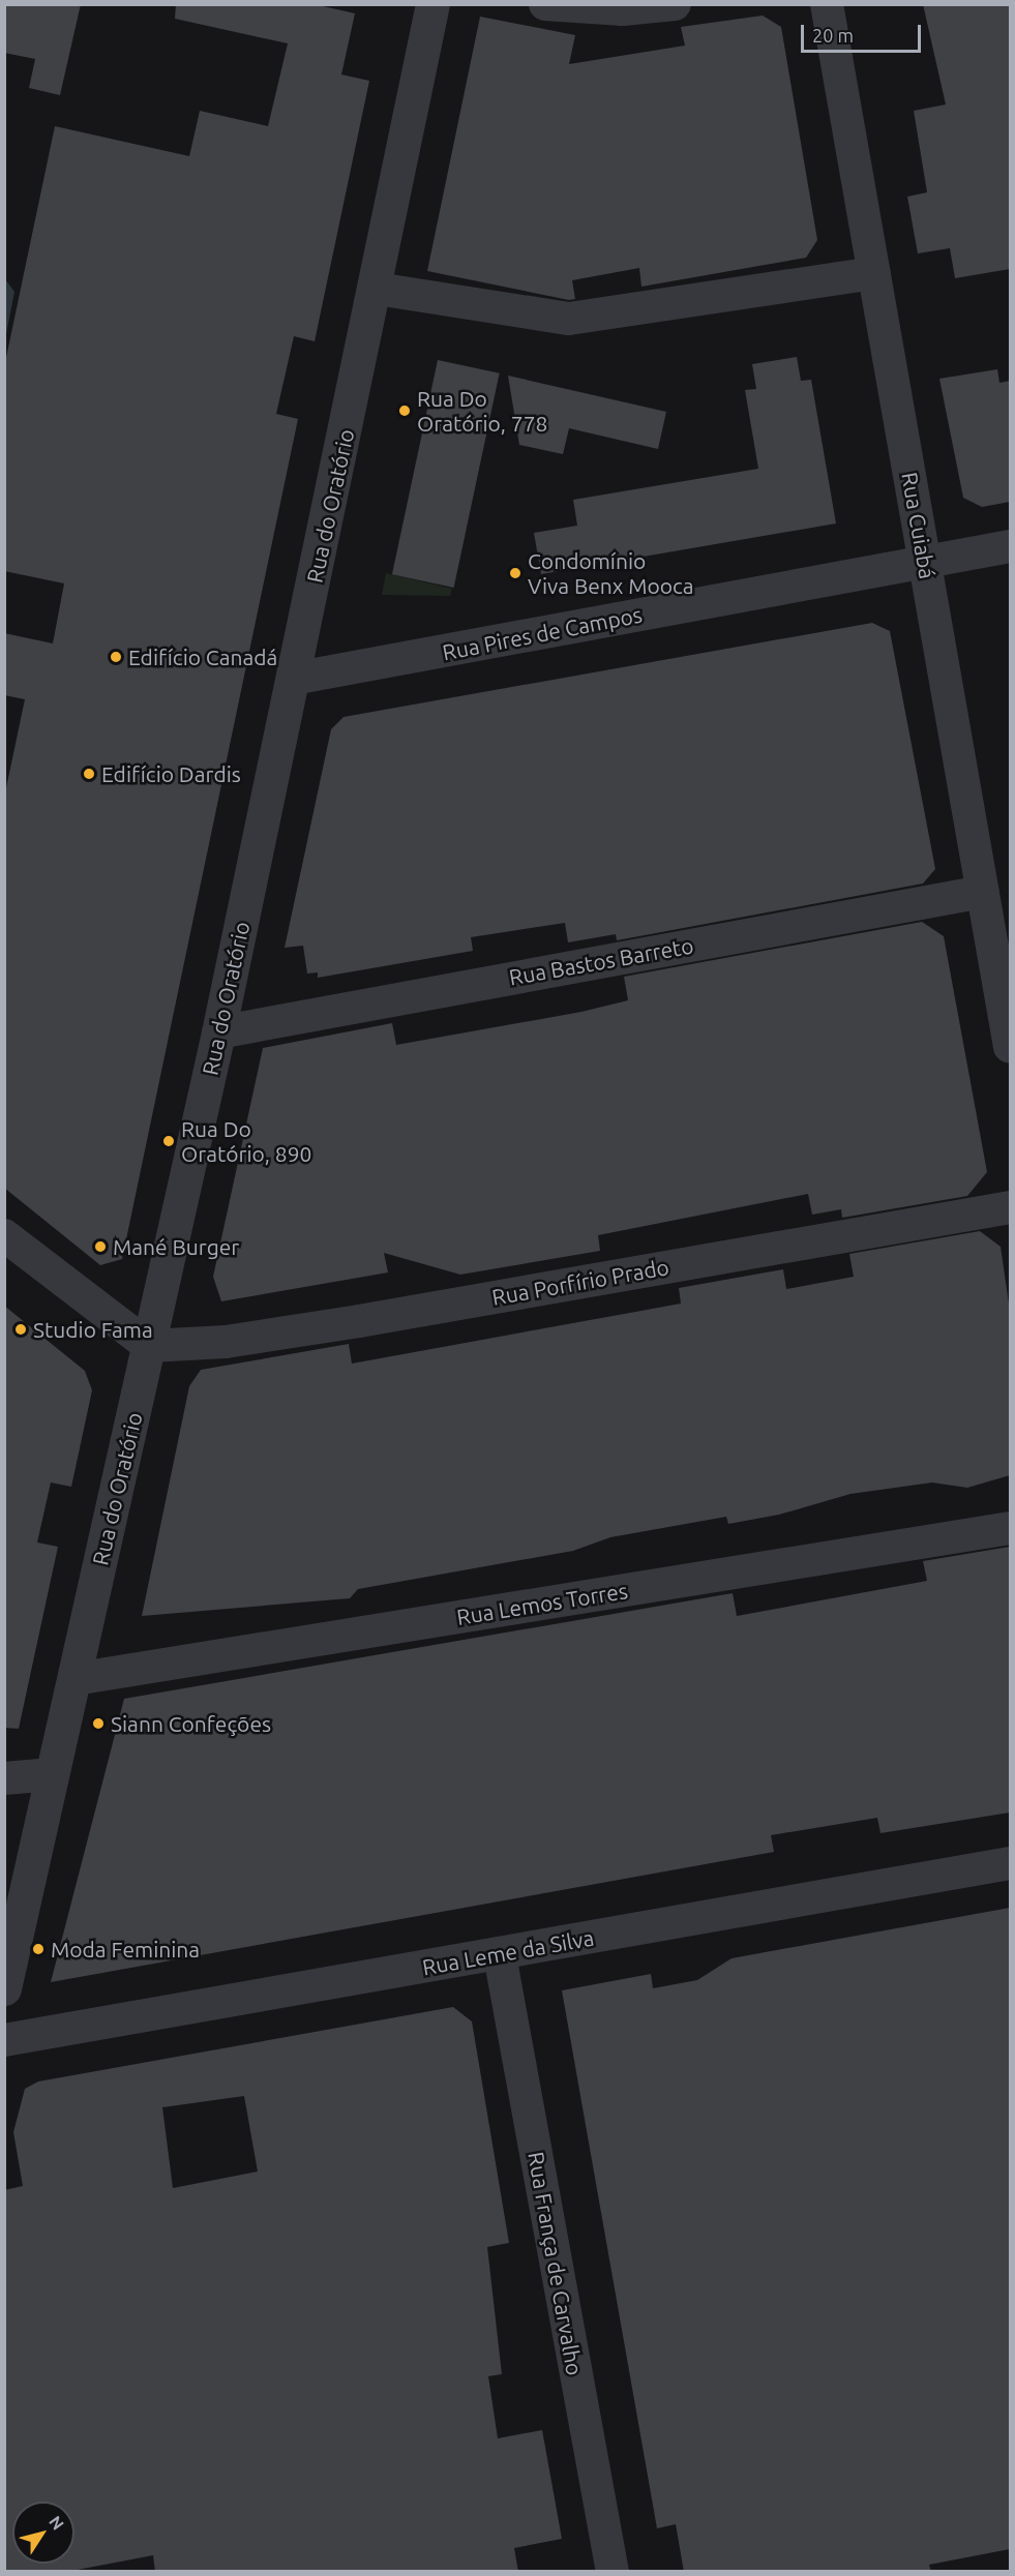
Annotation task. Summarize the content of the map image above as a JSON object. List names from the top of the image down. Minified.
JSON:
{"streets":{"street":["Rua do Oratório","Rua Cuiabá","Rua Pires de Campos","Rua Bastos Barreto","Rua Porfírio Prado","Rua Lemos Torres","Rua Leme da Silva","Rua França de Carvalho"]},"crossings":[["Rua do Oratório","Rua Pires de Campos"],["Rua do Oratório","Rua Bastos Barreto"],["Rua do Oratório","Rua Porfírio Prado"],["Rua do Oratório","Rua Lemos Torres"],["Rua Cuiabá","Rua Pires de Campos"],["Rua Cuiabá","Rua Bastos Barreto"],["Rua Leme da Silva","Rua França de Carvalho"]],"places":["Rua Do Oratório, 778","Condomínio Viva Benx Mooca","Edifício Canadá","Edifício Dardis","Rua Do Oratório, 890","Mané Burger","Studio Fama","Siann Confeções","Moda Feminina"],"scale_bar":"20 m","north":"top right"}
